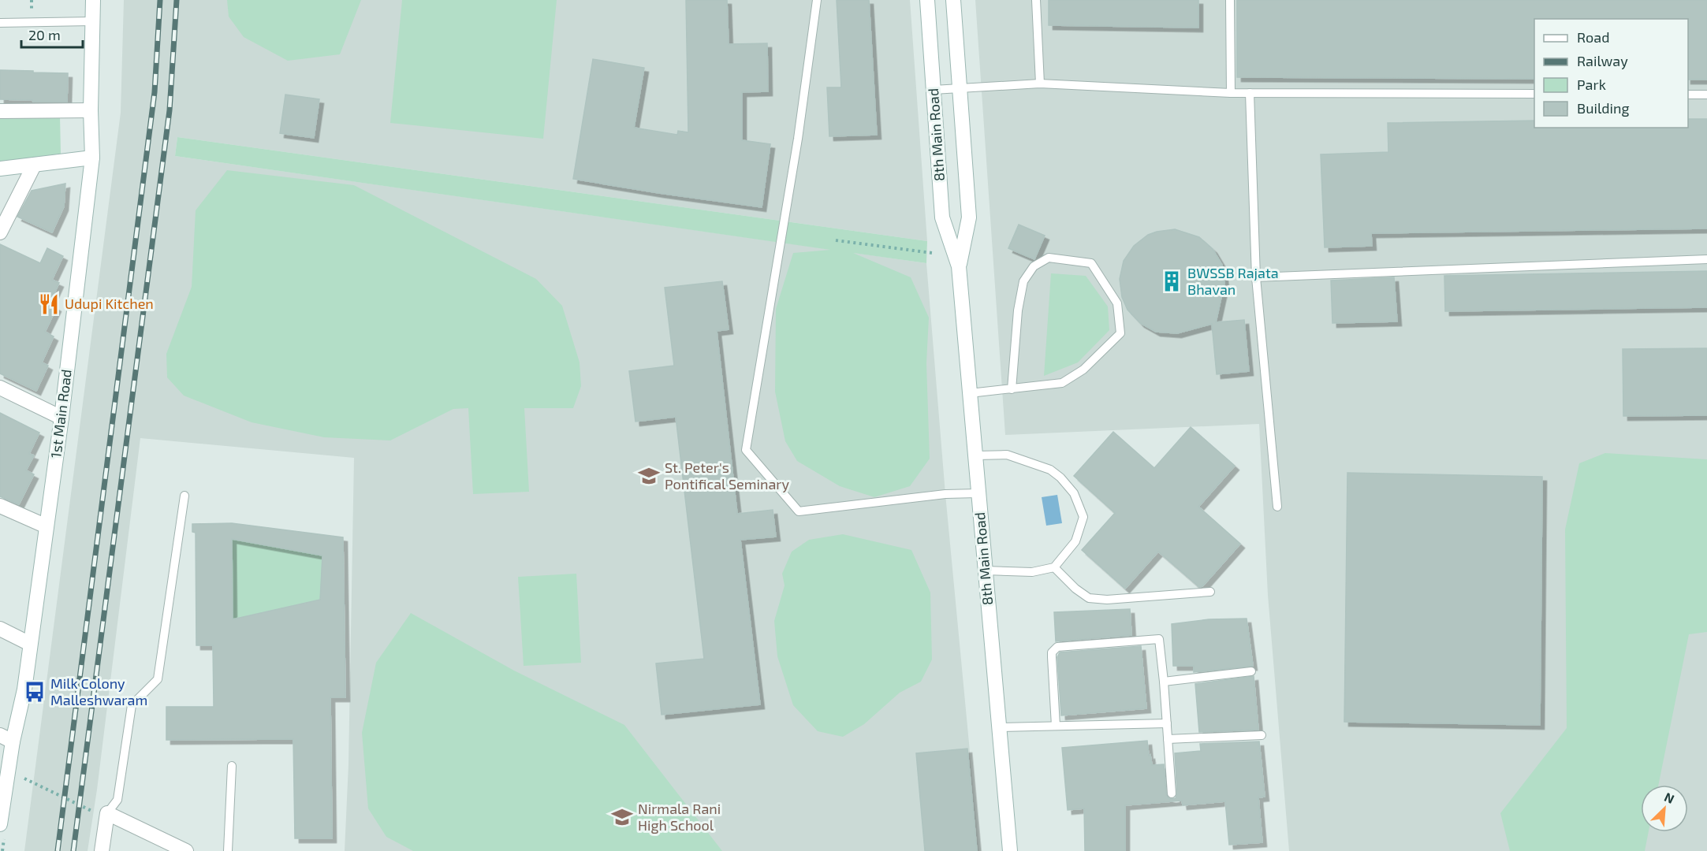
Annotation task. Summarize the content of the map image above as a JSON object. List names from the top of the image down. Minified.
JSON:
{"streets":{"main road":["8th Main Road","1st Main Road"]},"places":{"building":["BWSSB Rajata Bhavan"],"restaurant":["Udupi Kitchen"],"school or university":["St. Peter's Pontifical Seminary","Nirmala Rani High School"],"bus stop":["Milk Colony Malleshwaram"]},"legend":["Road","Railway","Park","Building"],"scale_bar":"20 m","north":"top right"}
